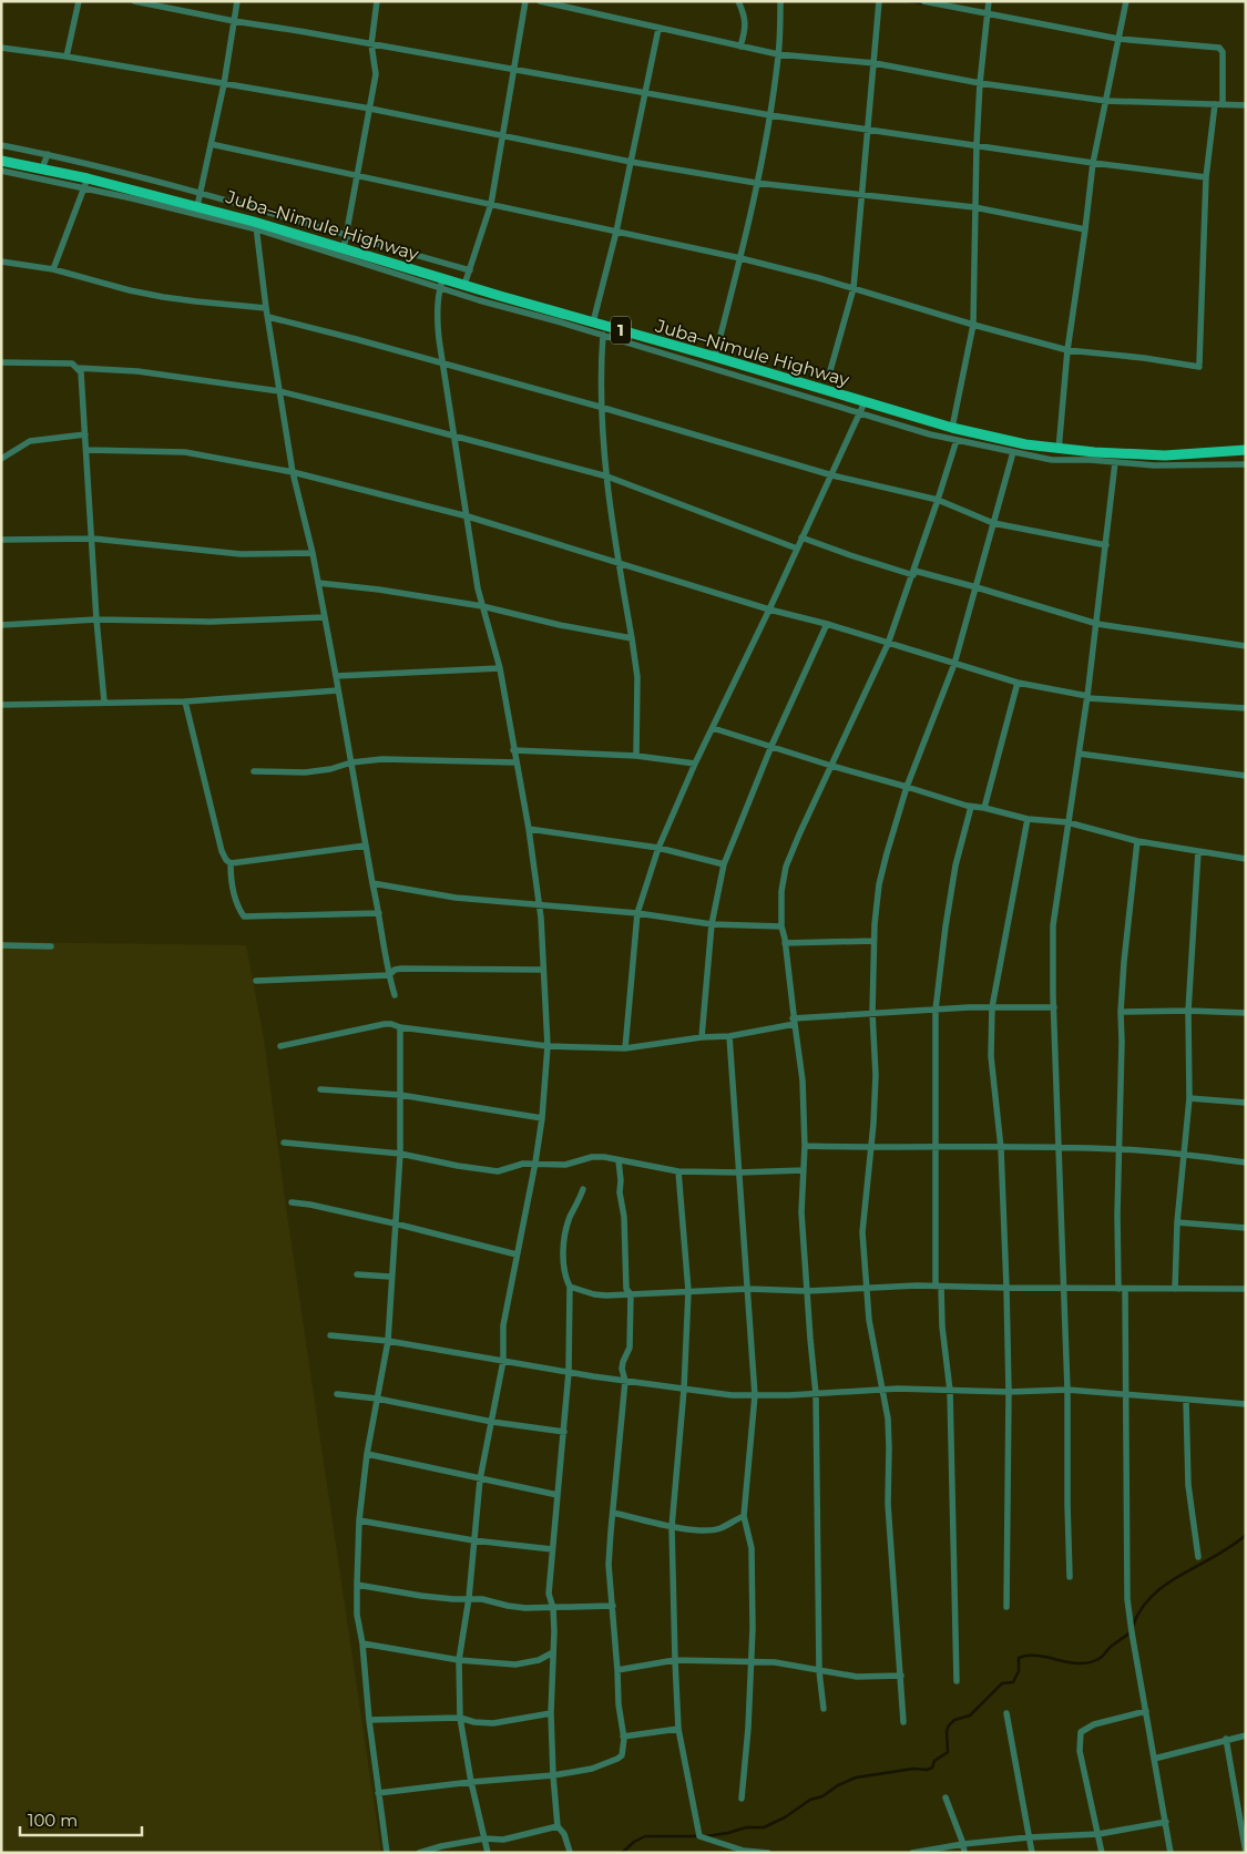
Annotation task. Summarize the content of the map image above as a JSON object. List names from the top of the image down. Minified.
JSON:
{"streets":{"main road":["Juba–Nimule Highway","1"]},"scale_bar":"100 m"}
